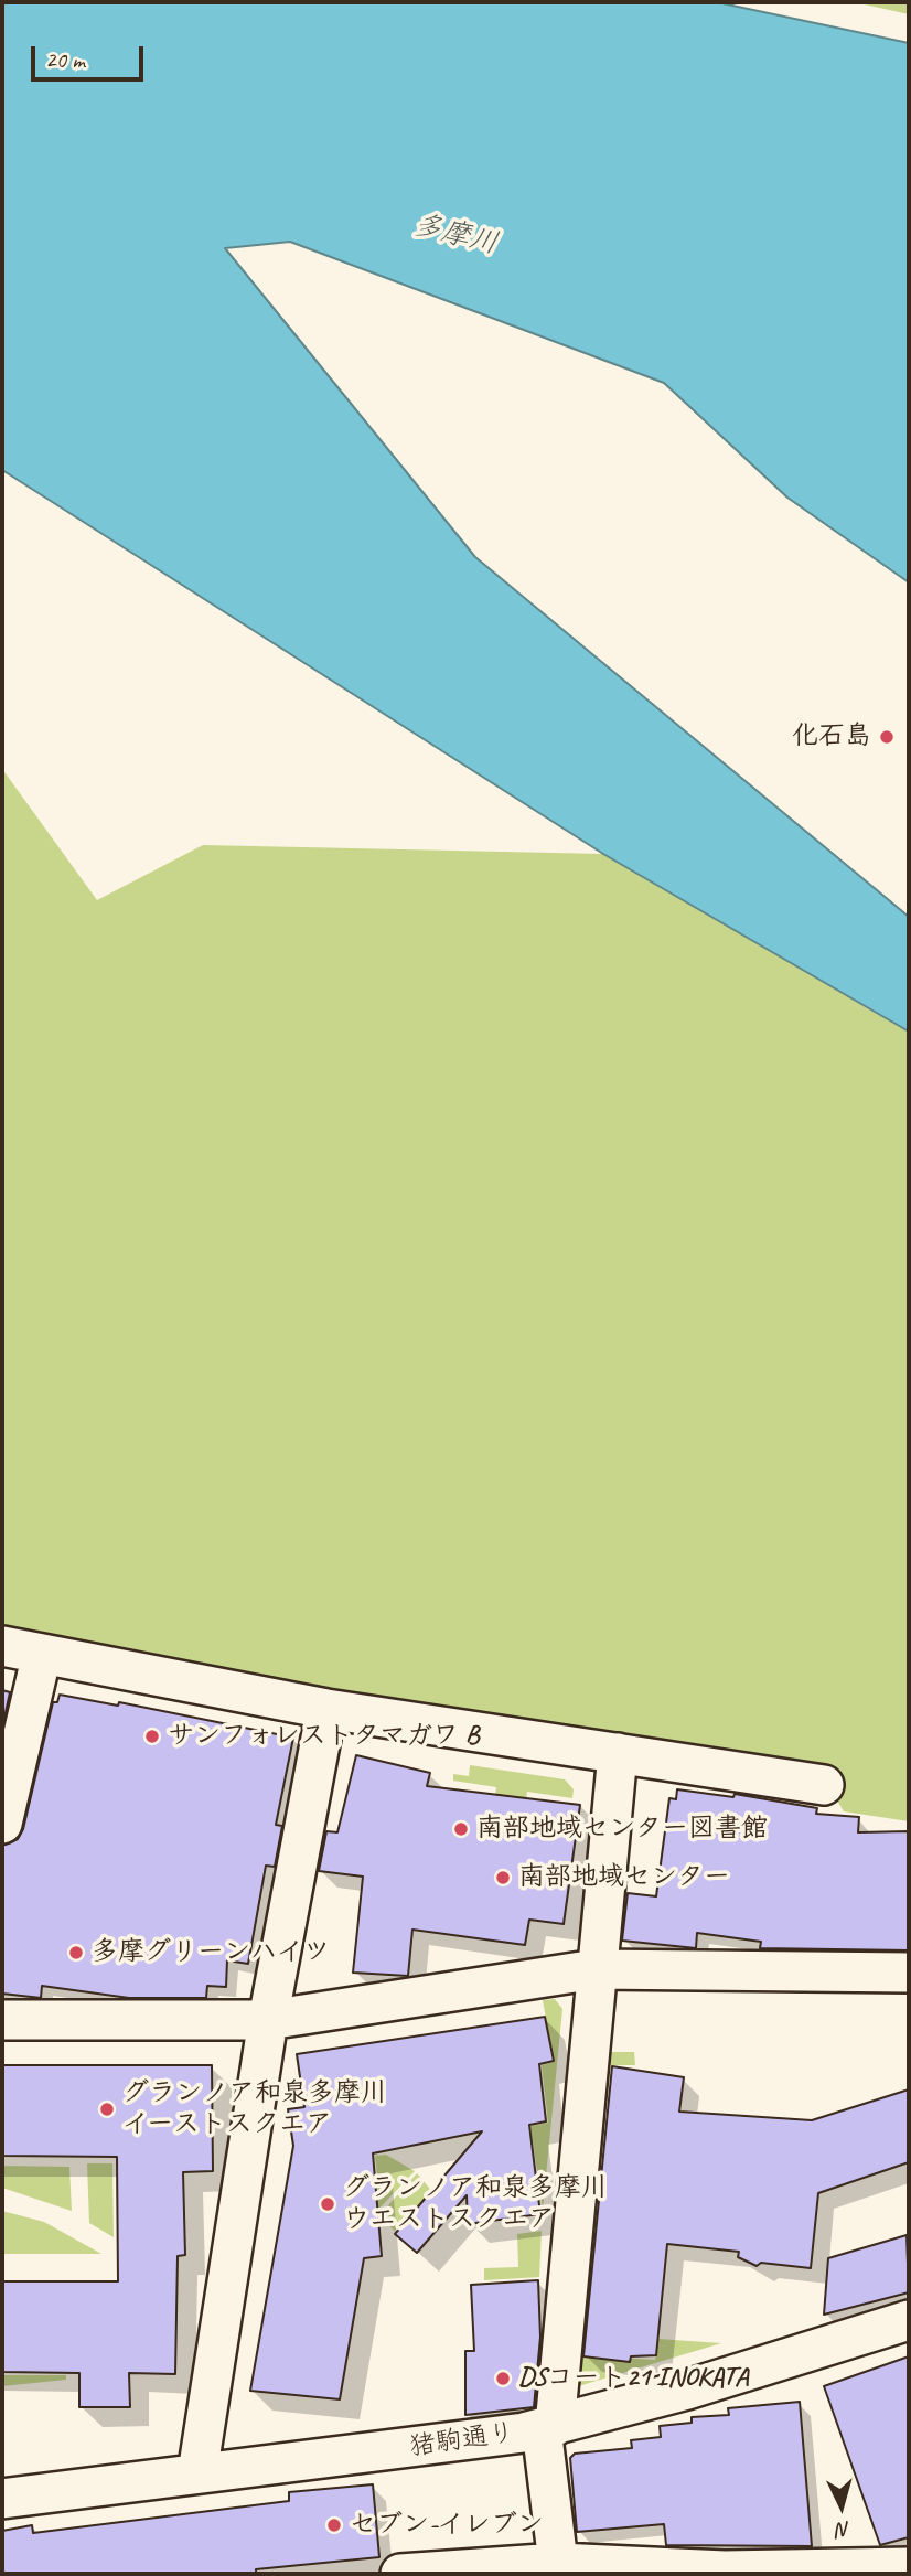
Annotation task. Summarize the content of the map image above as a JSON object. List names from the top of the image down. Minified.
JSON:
{"streets":{"street":["猪駒通り"]},"water":["多摩川"],"places":["化石島","サンフォレストタマガワ B","南部地域センター図書館","南部地域センター","多摩グリーンハイツ","グランノア和泉多摩川 イーストスクエア","グランノア和泉多摩川 ウエストスクエア","DSコート21 INOKATA","セブン-イレブン"],"scale_bar":"20 m","north":"bottom"}
